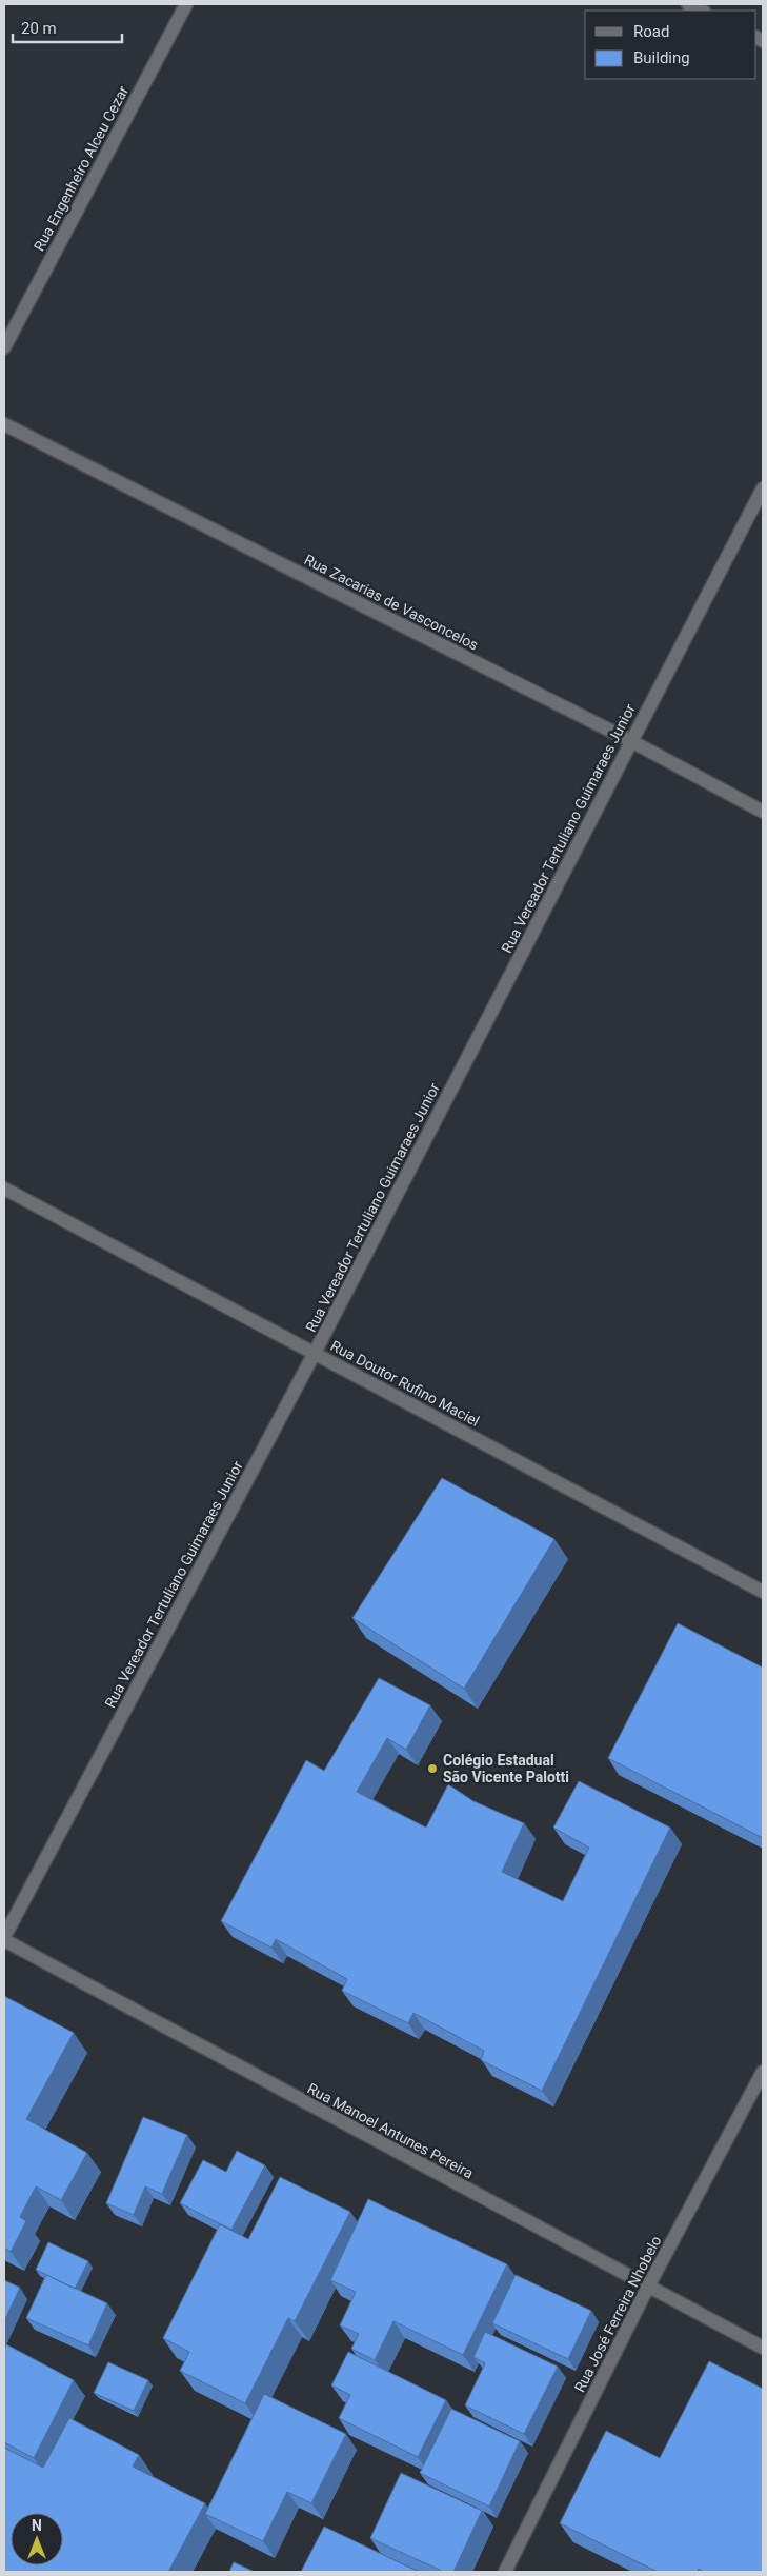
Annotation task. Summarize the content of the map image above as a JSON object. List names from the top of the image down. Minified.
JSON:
{"streets":{"street":["Rua Engenheiro Alceu Cezar","Rua Zacarias de Vasconcelos","Rua Vereador Tertuliano Guimaraes Junior","Rua Doutor Rufino Maciel","Rua Manoel Antunes Pereira","Rua José Ferreira Nhobelo"]},"crossings":[["Rua Zacarias de Vasconcelos","Rua Vereador Tertuliano Guimaraes Junior"],["Rua Vereador Tertuliano Guimaraes Junior","Rua Doutor Rufino Maciel"],["Rua Vereador Tertuliano Guimaraes Junior","Rua Manoel Antunes Pereira"],["Rua Manoel Antunes Pereira","Rua José Ferreira Nhobelo"]],"places":["Colégio Estadual São Vicente Palotti"],"legend":["Road","Building"],"scale_bar":"20 m","north":"top"}
